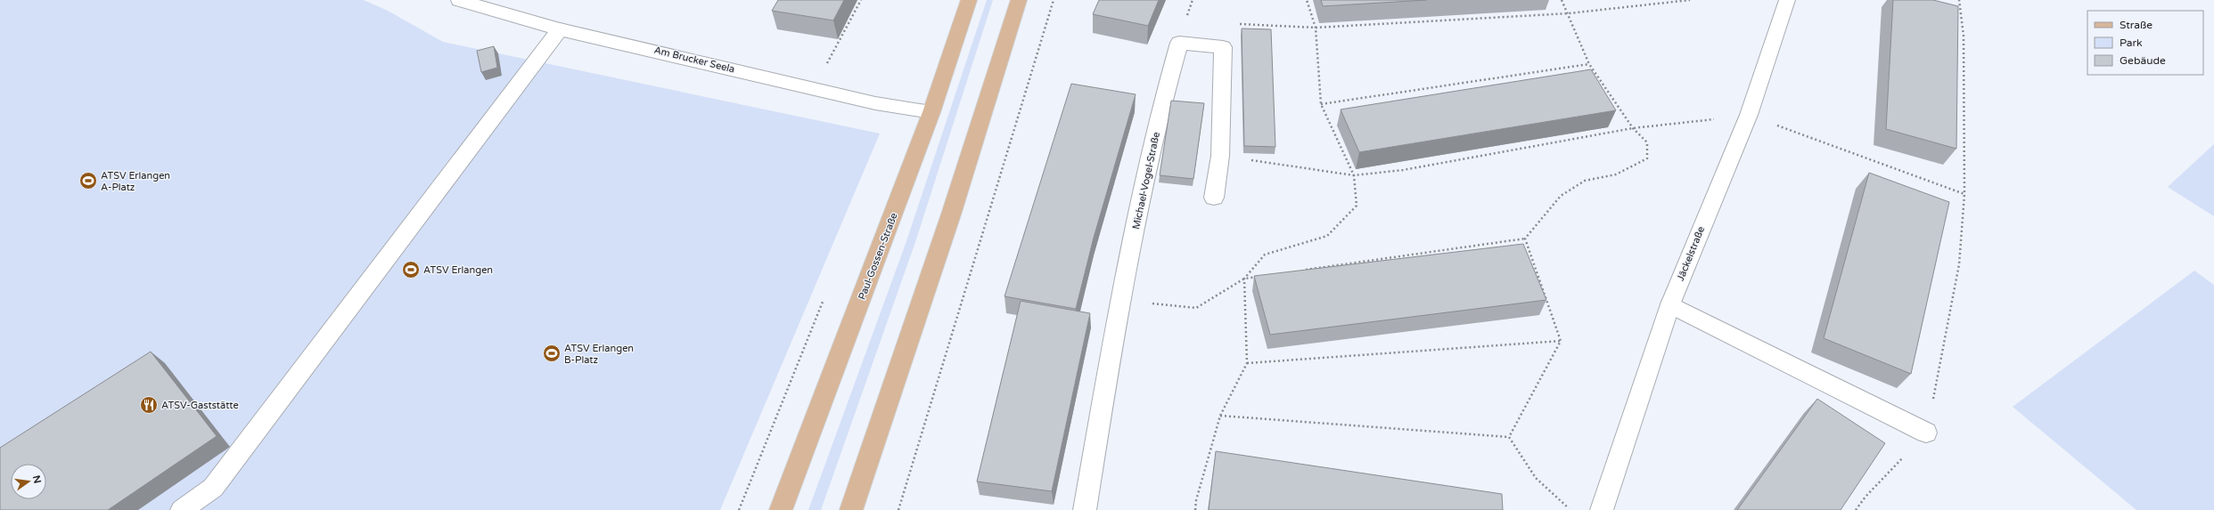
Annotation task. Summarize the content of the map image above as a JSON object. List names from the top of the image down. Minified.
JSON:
{"streets":{"main road":["Paul-Gossen-Straße"],"street":["Am Brucker Seela","Michael-Vogel-Straße","Jäckelstraße"]},"crossings":[["Am Brucker Seela","Paul-Gossen-Straße"]],"places":{"sports":["ATSV Erlangen A-Platz","ATSV Erlangen","ATSV Erlangen B-Platz"],"restaurant":["ATSV-Gaststätte"]},"legend":["Straße","Park","Gebäude"],"north":"right"}
